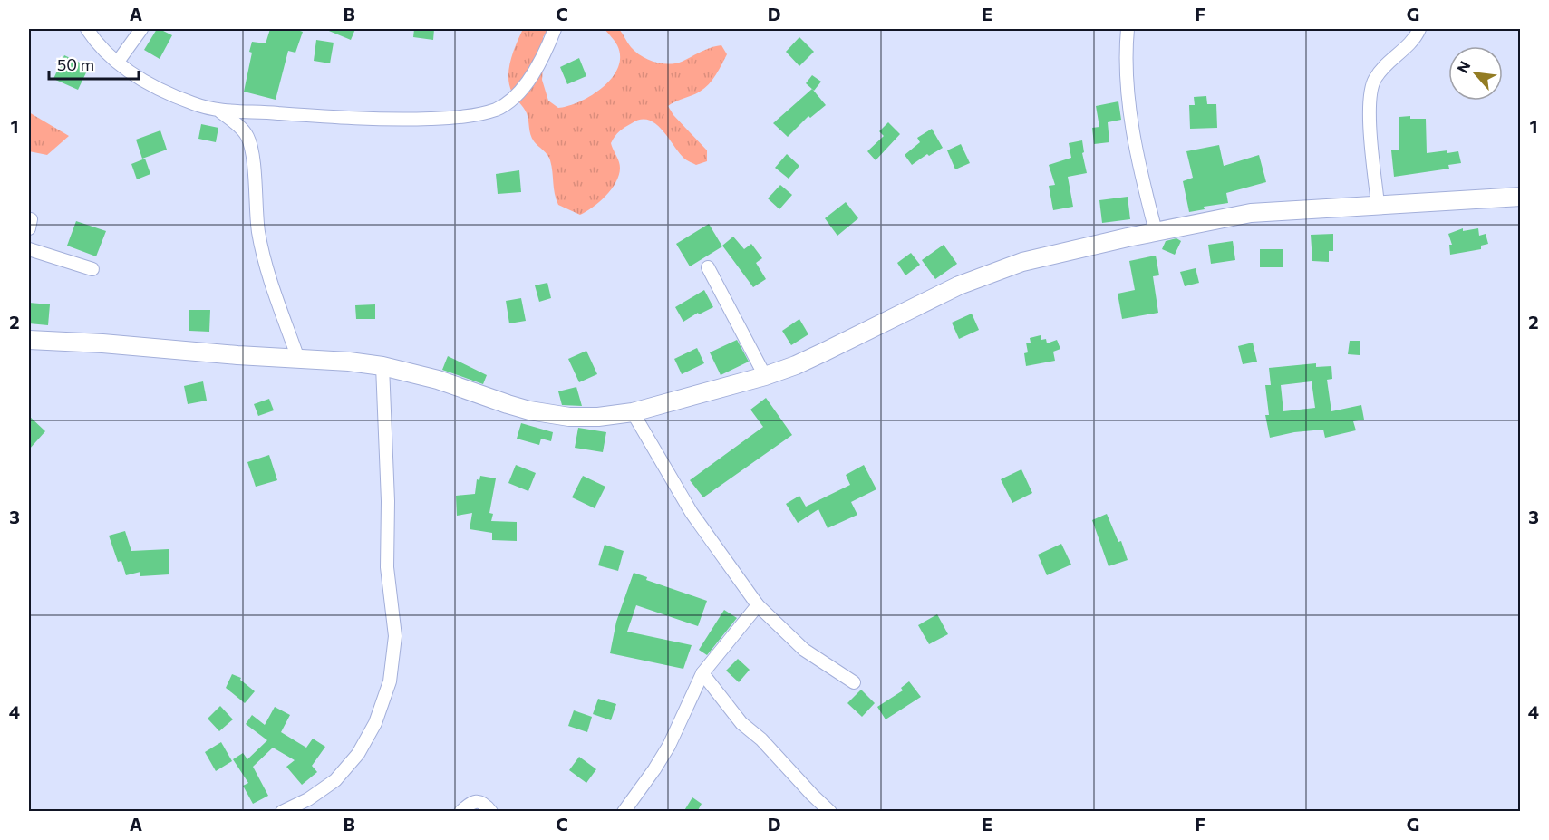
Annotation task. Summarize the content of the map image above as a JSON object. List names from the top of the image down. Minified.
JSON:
{"scale_bar":"50 m","north":"top left","grid":{"columns":["A","B","C","D","E","F","G"],"rows":["1","2","3","4"]}}
